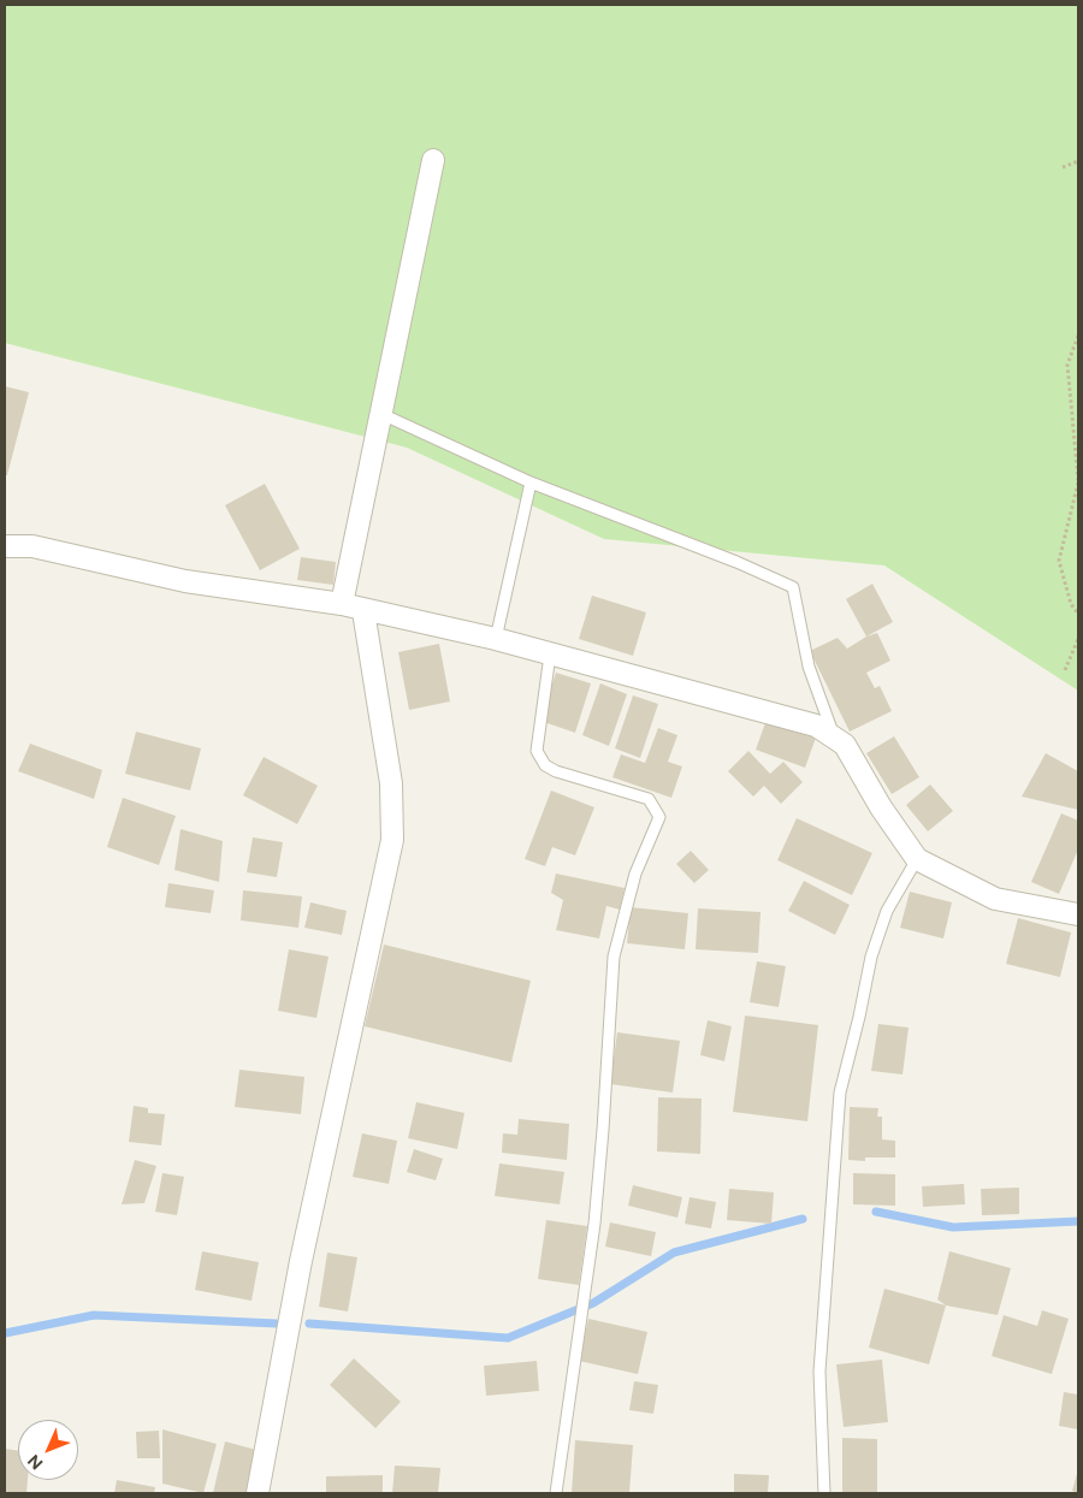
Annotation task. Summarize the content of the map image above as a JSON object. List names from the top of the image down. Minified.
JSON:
{"north":"bottom left"}
